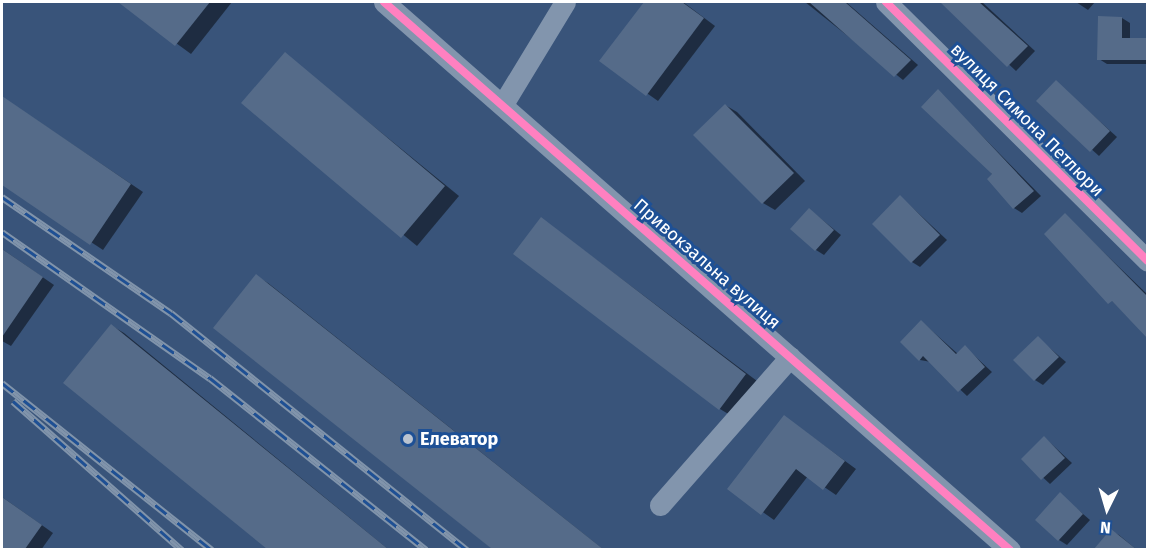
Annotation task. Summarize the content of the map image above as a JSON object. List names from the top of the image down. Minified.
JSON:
{"streets":{"street":["вулиця Симона Петлюри","Привокзальна вулиця"]},"places":["Елеватор"],"north":"bottom"}
